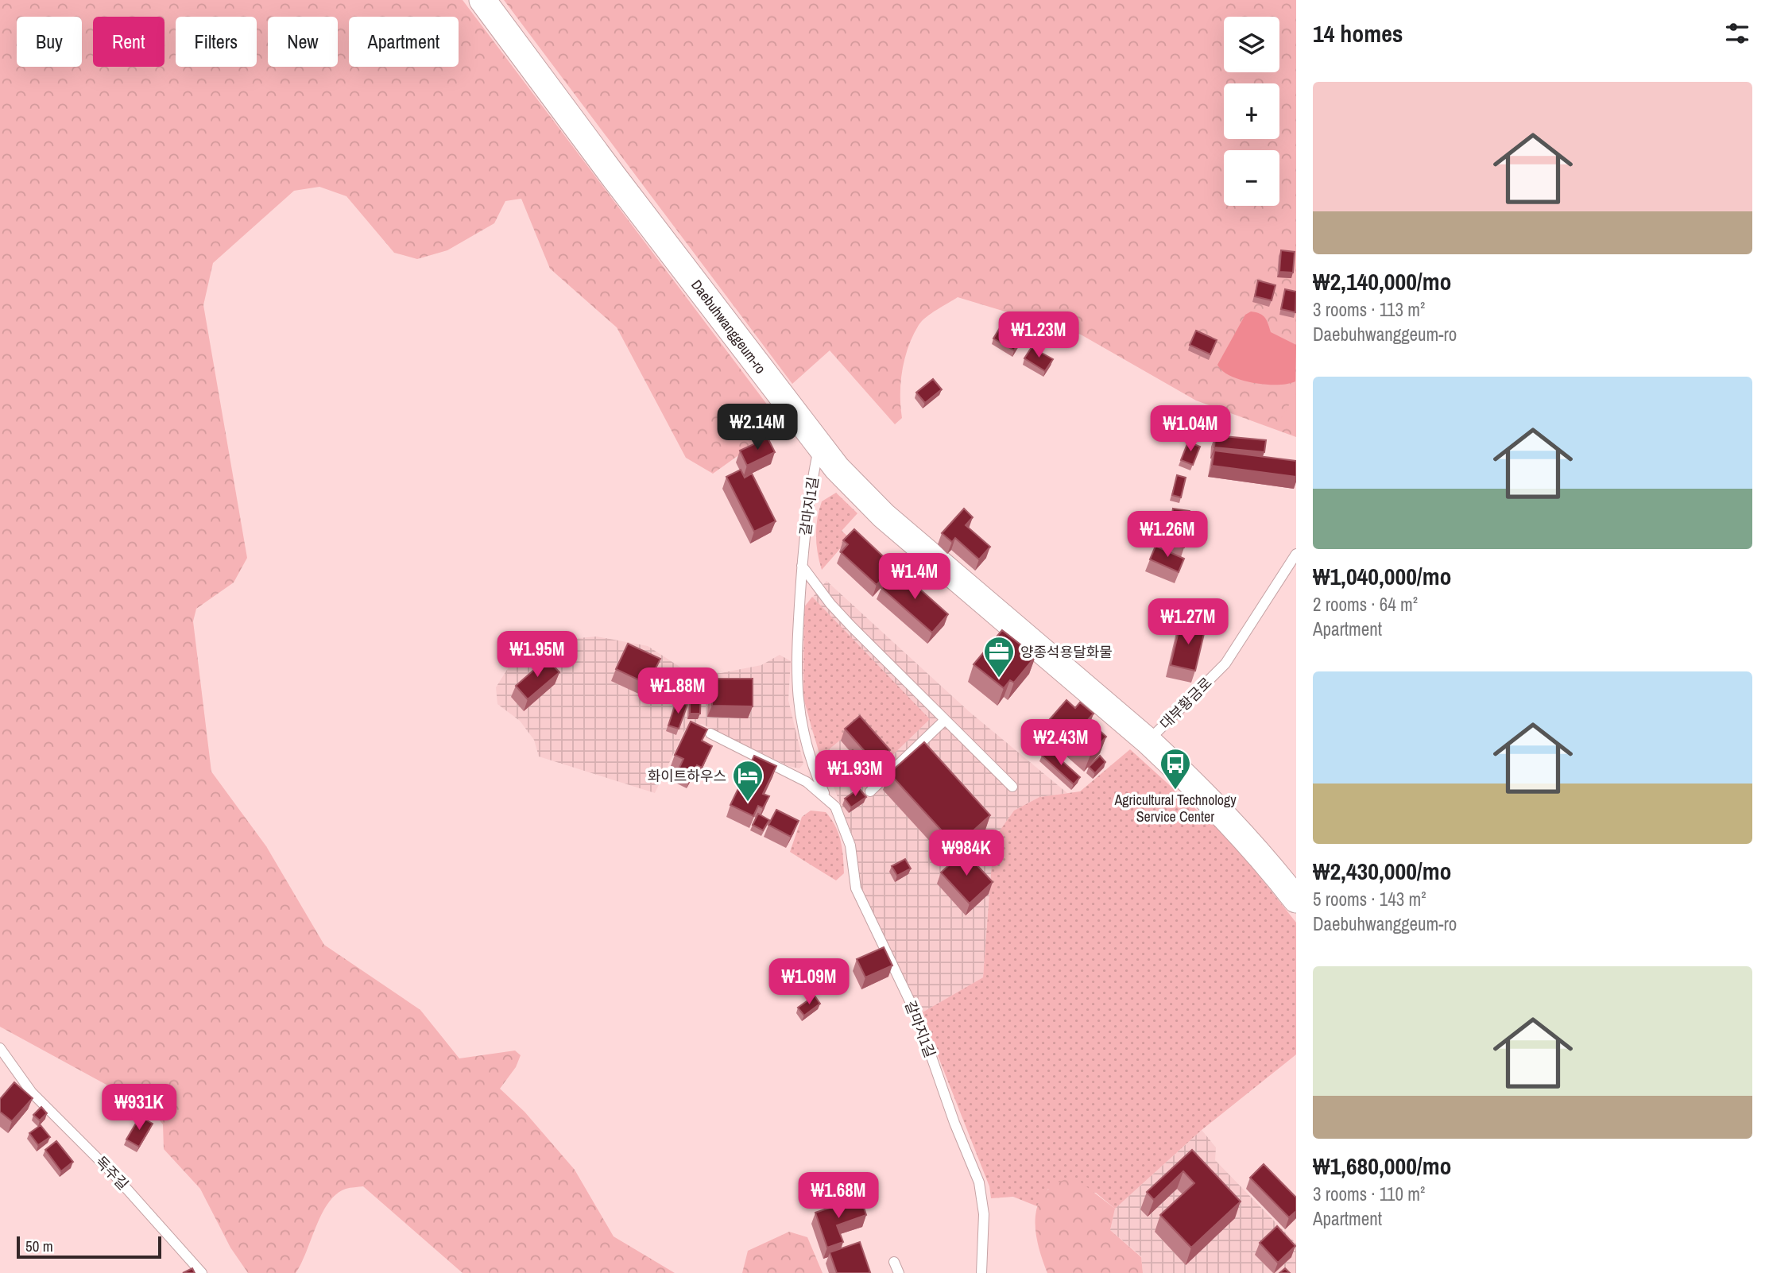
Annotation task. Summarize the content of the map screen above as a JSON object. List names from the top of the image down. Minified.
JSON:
{"streets":{"main road":["Daebuhwanggeum-ro"],"lane":["갈마지1길","대부황금로","독주길"]},"crossings":[["Daebuhwanggeum-ro","갈마지1길"],["Daebuhwanggeum-ro","대부황금로"]],"places":{"office":["양종석용달화물"],"bus stop":["Agricultural Technology Service Center"],"hotel":["화이트하우스"]},"scale_bar":"50 m","page":{"heading":"14 homes","map_buttons":["+","−"],"chip":["Buy","Rent","Filters","New","Apartment"],"list":[{"name":"₩2,140,000/mo","note":"3 rooms · 113 m² · Daebuhwanggeum-ro"},{"name":"₩1,040,000/mo","note":"2 rooms · 64 m² · Apartment"},{"name":"₩2,430,000/mo","note":"5 rooms · 143 m² · Daebuhwanggeum-ro"},{"name":"₩1,680,000/mo","note":"3 rooms · 110 m² · Apartment"}],"price":["₩1.23M","₩2.14M","₩1.04M","₩1.26M","₩1.4M","₩1.27M","₩1.95M","₩1.88M","₩2.43M","₩1.93M","₩984K","₩1.09M","₩931K","₩1.68M"],"scale":"50 m"}}
